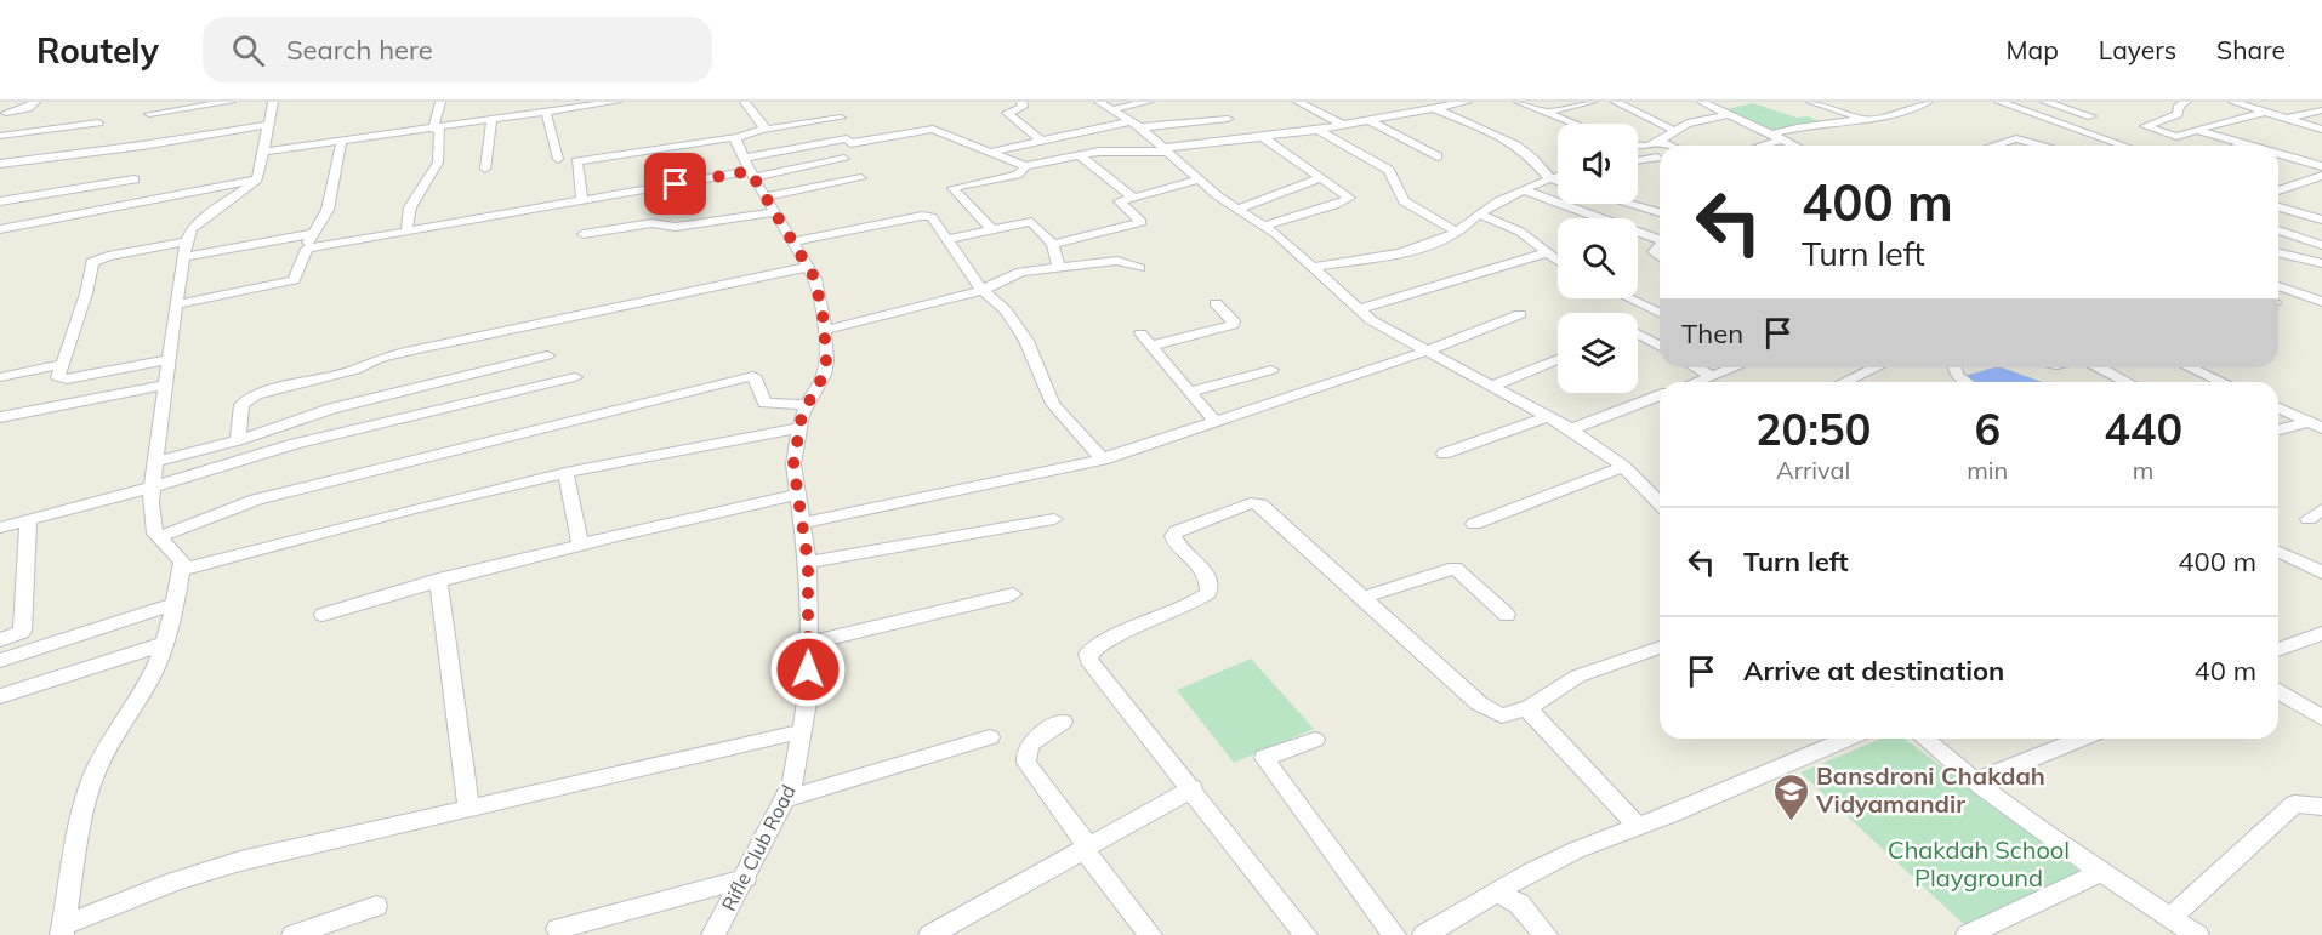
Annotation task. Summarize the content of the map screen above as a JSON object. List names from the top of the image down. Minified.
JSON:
{"streets":{"street":["Rifle Club Road"]},"parks":["Chakdah School Playground"],"places":{"school or university":["Bansdroni Chakdah Vidyamandir"]},"page":{"header":"Routely","search":"Search here","nav":["Map","Layers","Share"],"turn":["400 m","Turn left"],"then":"Then","eta":["20:50","Arrival","6","min","440","m"],"list":[{"name":"Turn left","value":"400 m"},{"name":"Arrive at destination","value":"40 m"}]}}
